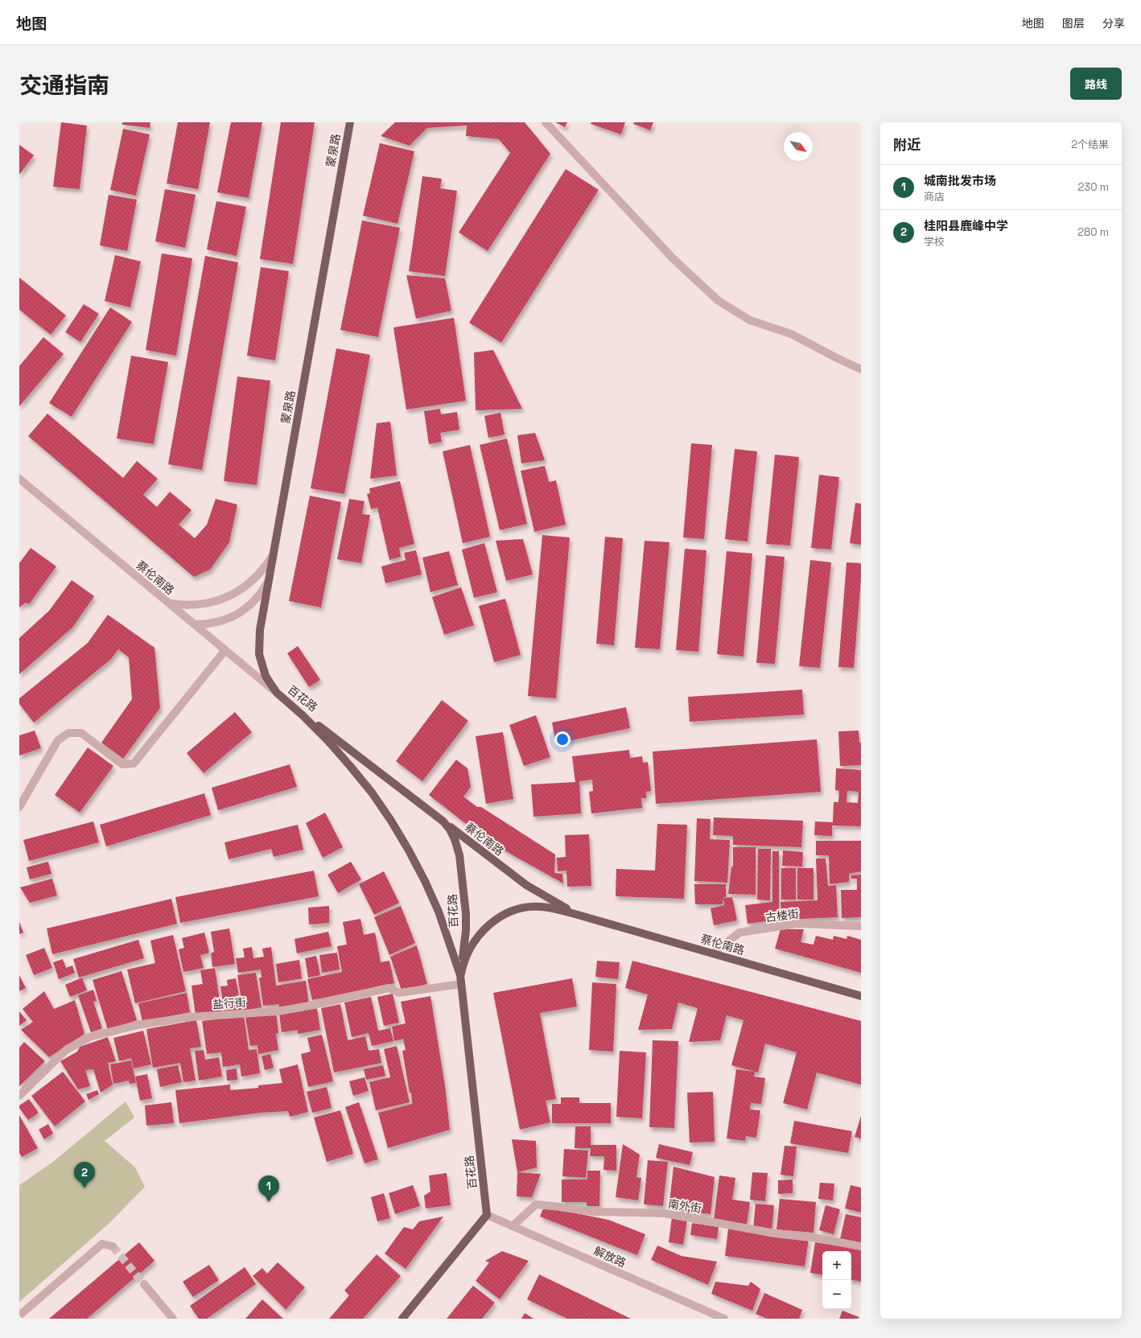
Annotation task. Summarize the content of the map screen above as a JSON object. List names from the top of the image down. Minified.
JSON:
{"streets":{"main road":["蒙泉路","蔡伦南路","百花路"],"street":["古楼街","盐行街","南外街","解放路"]},"crossings":[["蒙泉路","蔡伦南路"],["蒙泉路","百花路"],["蔡伦南路","百花路"],["蔡伦南路","古楼街"],["百花路","盐行街"],["百花路","解放路"],["南外街","解放路"]],"north":"bottom right","page":{"header":"地图","nav":["地图","图层","分享"],"title":"交通指南","buttons":"路线","heading":["附近","2个结果"],"list":[{"mark":"1","name":"城南批发市场","note":"商店","value":"230 m"},{"mark":"2","name":"桂阳县鹿峰中学","note":"学校","value":"280 m"}],"pins":["2","1"],"map_buttons":["+","−"]}}
